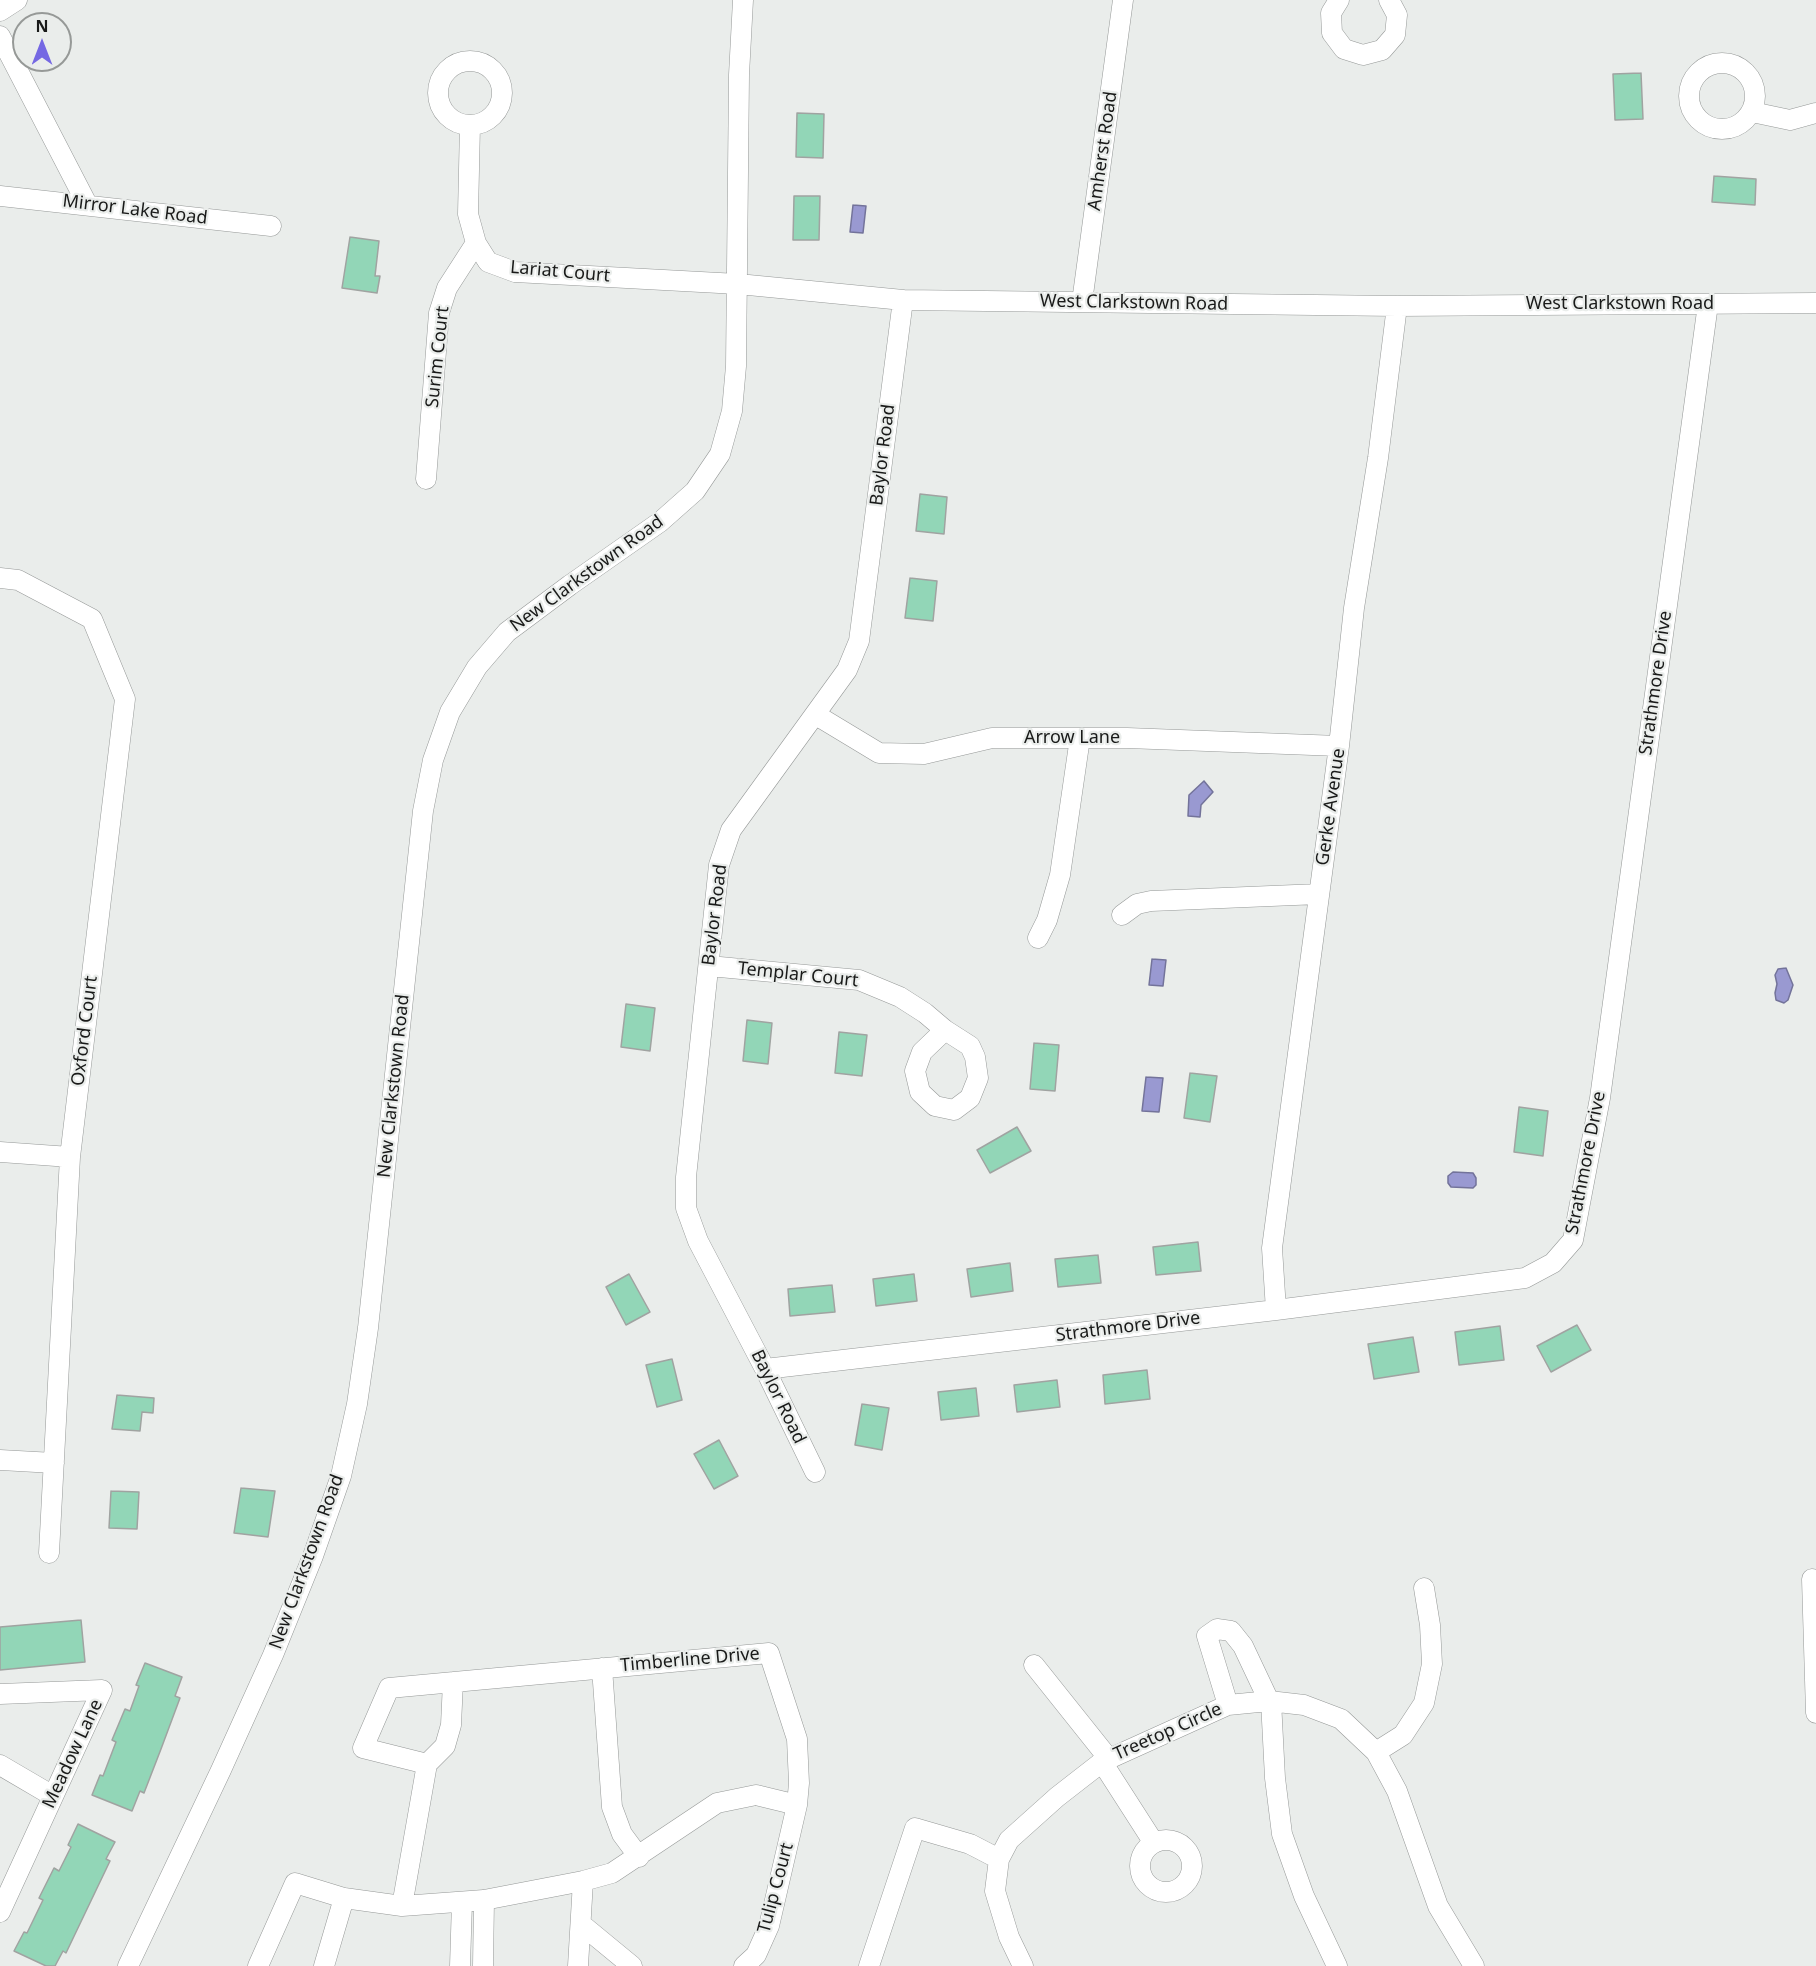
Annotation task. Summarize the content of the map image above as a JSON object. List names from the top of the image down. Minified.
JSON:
{"streets":{"street":["Amherst Road","Mirror Lake Road","Lariat Court","West Clarkstown Road","Surim Court","Baylor Road","New Clarkstown Road","Strathmore Drive","Arrow Lane","Gerke Avenue","Templar Court","Oxford Court","Timberline Drive","Treetop Circle","Meadow Lane","Tulip Court"]},"crossings":[["Amherst Road","West Clarkstown Road"],["Lariat Court","West Clarkstown Road"],["Lariat Court","Surim Court"],["Lariat Court","New Clarkstown Road"],["West Clarkstown Road","Baylor Road"],["West Clarkstown Road","New Clarkstown Road"],["West Clarkstown Road","Strathmore Drive"],["West Clarkstown Road","Gerke Avenue"],["Baylor Road","Strathmore Drive"],["Baylor Road","Arrow Lane"],["Baylor Road","Templar Court"],["Strathmore Drive","Gerke Avenue"],["Arrow Lane","Gerke Avenue"],["Timberline Drive","Tulip Court"]],"north":"top"}
